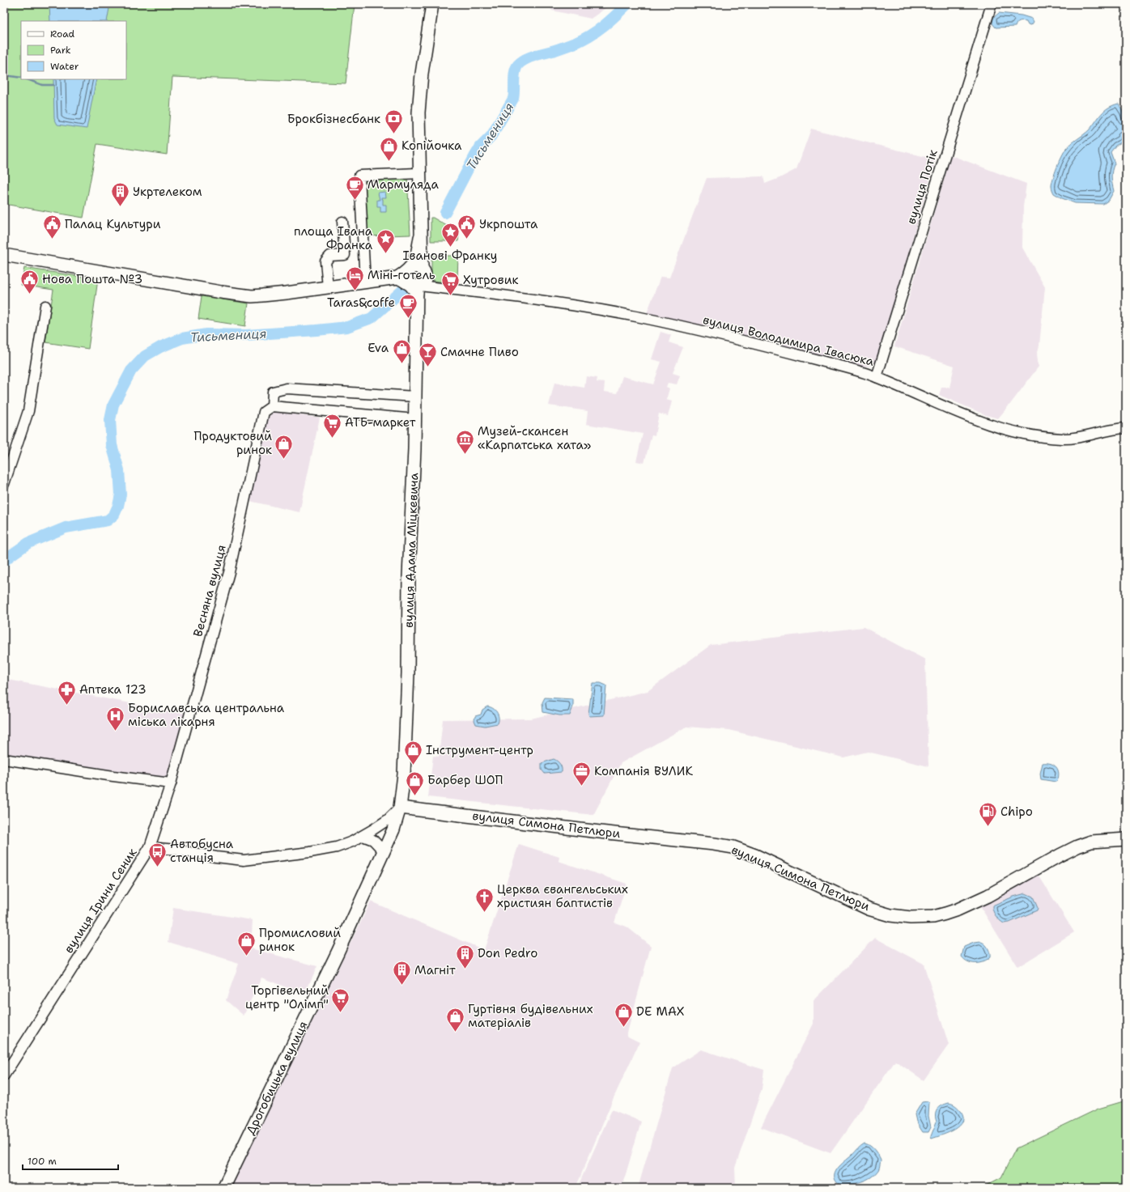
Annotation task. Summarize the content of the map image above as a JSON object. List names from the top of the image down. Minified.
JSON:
{"streets":{"main road":["вулиця Адама Міцкевича","вулиця Симона Петлюри","Дрогобицька вулиця"],"street":["вулиця Потік","вулиця Володимира Івасюка","Весняна вулиця","вулиця Ірини Сеник"]},"crossings":[["вулиця Потік","вулиця Володимира Івасюка"],["вулиця Володимира Івасюка","вулиця Адама Міцкевича"],["вулиця Адама Міцкевича","Весняна вулиця"],["вулиця Адама Міцкевича","вулиця Симона Петлюри"],["вулиця Адама Міцкевича","вулиця Ірини Сеник"],["вулиця Адама Міцкевича","Дрогобицька вулиця"],["Весняна вулиця","вулиця Ірини Сеник"],["вулиця Симона Петлюри","вулиця Ірини Сеник"],["вулиця Симона Петлюри","Дрогобицька вулиця"],["вулиця Ірини Сеник","Дрогобицька вулиця"]],"water":["Тисьмениця"],"places":{"bank":["Брокбізнесбанк"],"shop":["Копійочка","Eva","Продуктовий ринок","Інструмент-центр","Барбер ШОП","Промисловий ринок","DE MAX","Гуртівня будівельних матеріалів"],"cafe":["Мармуляда","Taras&coffe"],"building":["Укртелеком","Don Pedro","Магніт"],"public building":["Палац Культури","Укрпошта","Нова Пошта №3"],"place":["Іванові Франку","площа Івана Франка"],"hotel":["Міні-готель"],"supermarket":["Хутровик","АТБ-маркет","Торгівельний центр \"Олімп\""],"bar":["Смачне Пиво"],"museum":["Музей-скансен «Карпатська хата»"],"pharmacy":["Аптека 123"],"hospital":["Бориславська центральна міська лікарня"],"office":["Компанія ВУЛИК"],"fuel station":["Chipo"],"bus stop":["Автобусна станція"],"church":["Церква євангельських християн баптистів"]},"legend":["Road","Park","Water"],"scale_bar":"100 m"}
